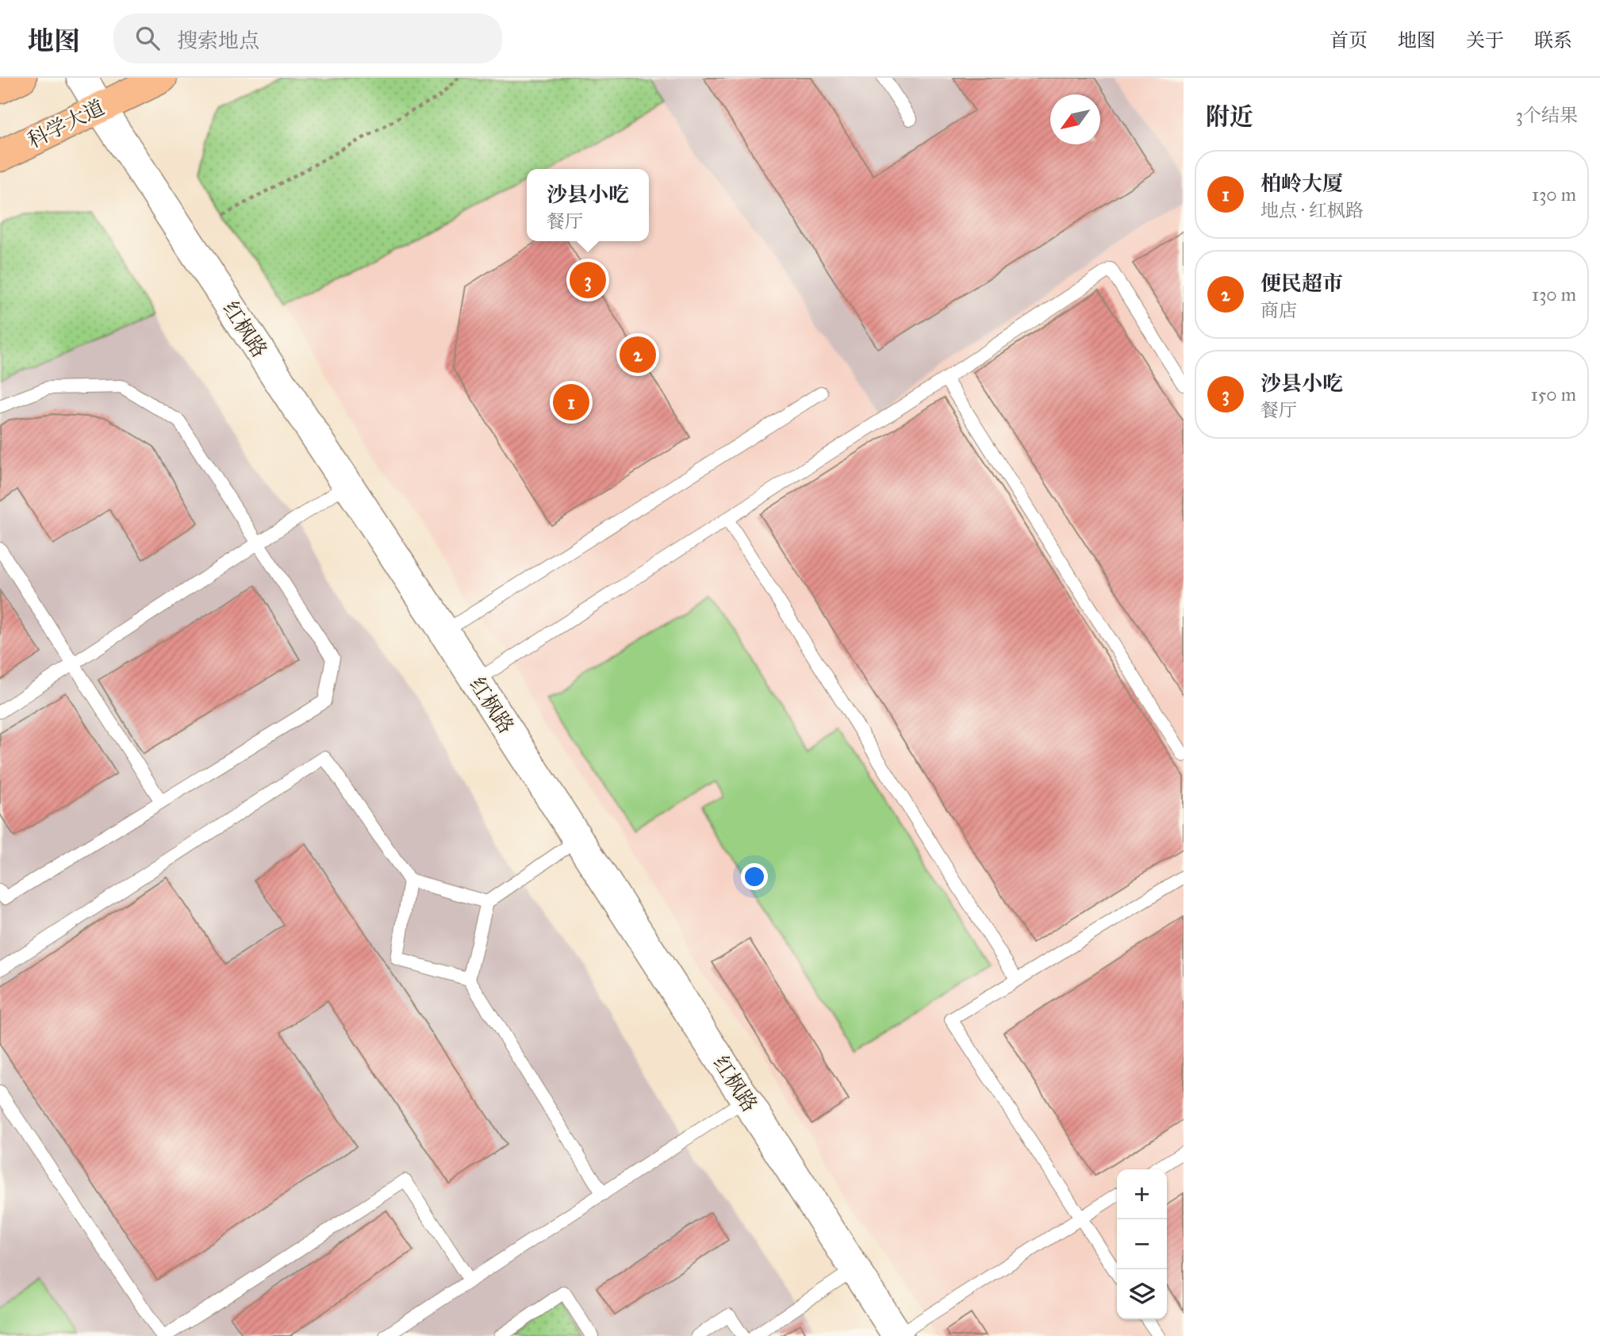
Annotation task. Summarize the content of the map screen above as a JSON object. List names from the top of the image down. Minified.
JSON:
{"streets":{"main road":["科学大道"],"street":["红枫路"]},"crossings":[["科学大道","红枫路"]],"north":"bottom left","page":{"header":"地图","search":"搜索地点","nav":["首页","地图","关于","联系"],"heading":["附近","3个结果"],"list":[{"mark":"1","name":"柏岭大厦","note":"地点 · 红枫路","value":"130 m"},{"mark":"2","name":"便民超市","note":"商店","value":"130 m"},{"mark":"3","name":"沙县小吃","note":"餐厅","value":"150 m"}],"popup":["沙县小吃","餐厅"],"pins":["3","2","1"],"map_buttons":["+","−"]}}
